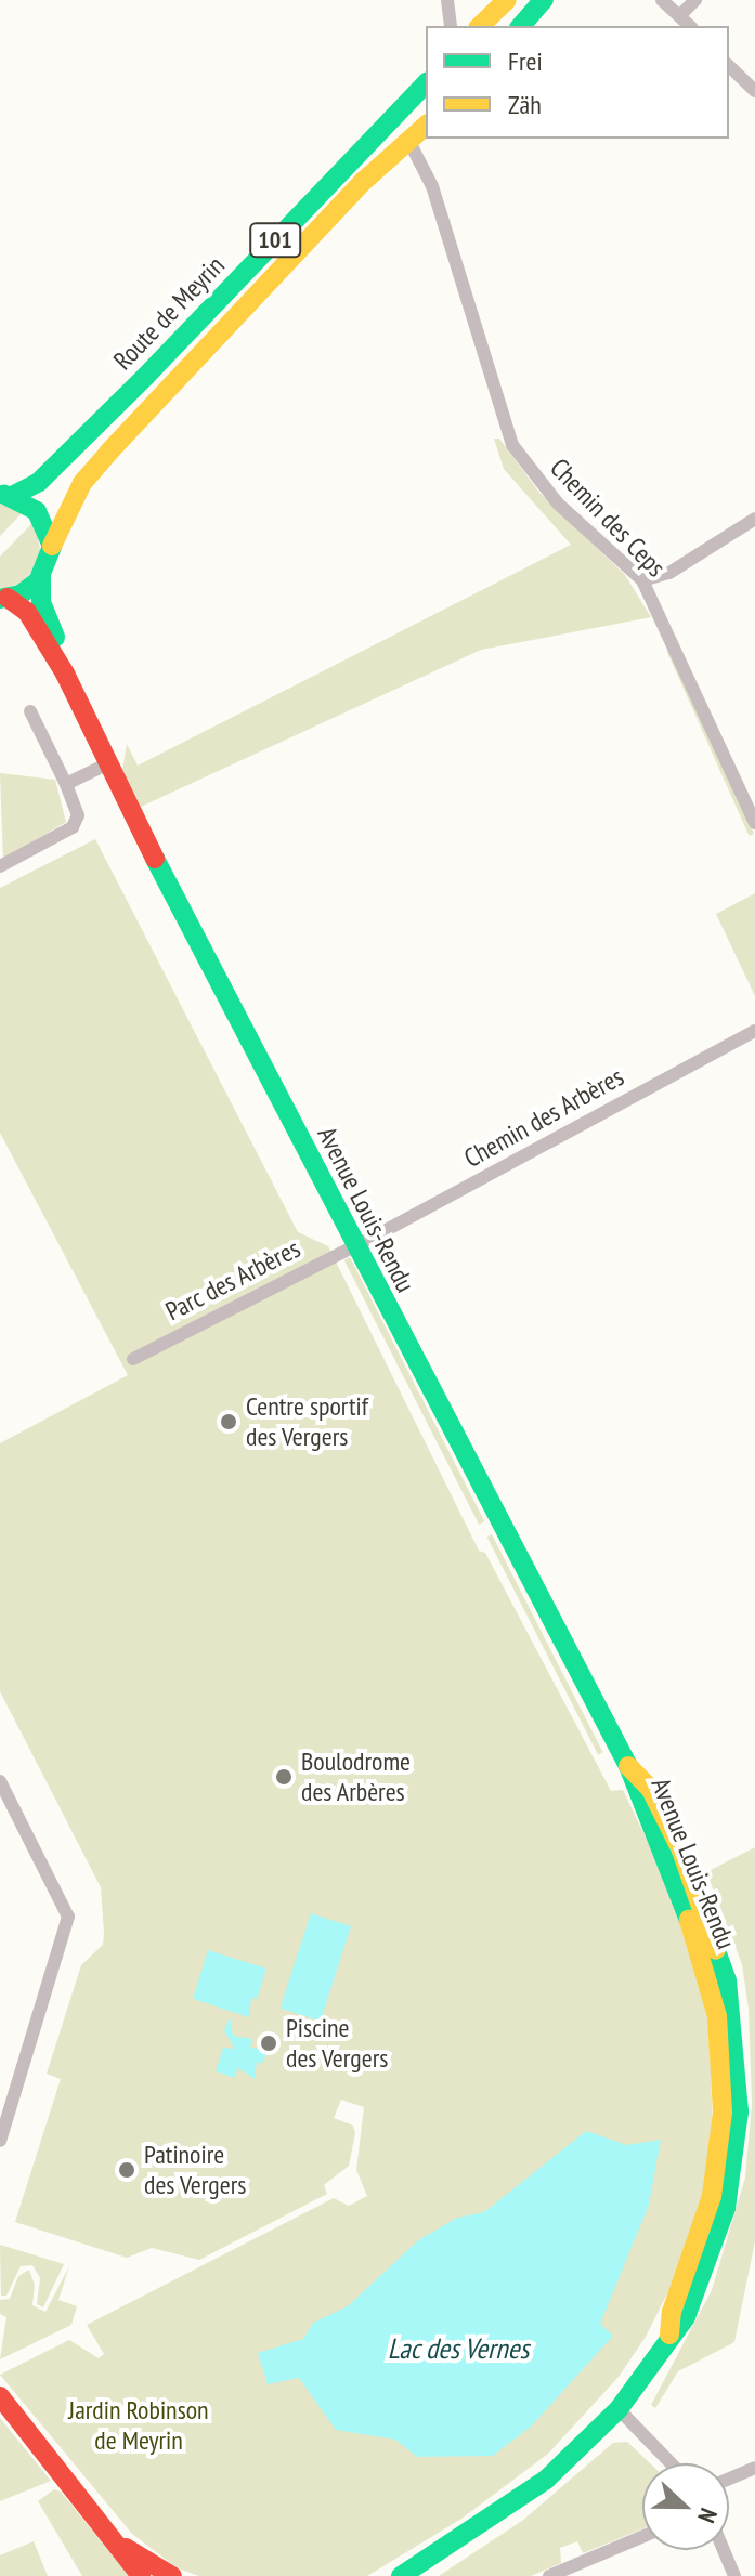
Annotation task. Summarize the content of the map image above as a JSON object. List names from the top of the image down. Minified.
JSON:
{"streets":{"main road":["101","Route de Meyrin","Avenue Louis-Rendu"],"street":["Chemin des Ceps","Chemin des Arbères","Parc des Arbères"]},"crossings":[["101","Route de Meyrin"],["101","Avenue Louis-Rendu"],["Route de Meyrin","Chemin des Ceps"],["Chemin des Arbères","Avenue Louis-Rendu"],["Chemin des Arbères","Parc des Arbères"],["Avenue Louis-Rendu","Parc des Arbères"]],"water":["Lac des Vernes"],"parks":["Jardin Robinson de Meyrin"],"places":["Centre sportif des Vergers","Boulodrome des Arbères","Piscine des Vergers","Patinoire des Vergers"],"legend":["Frei","Zäh"],"north":"right"}
